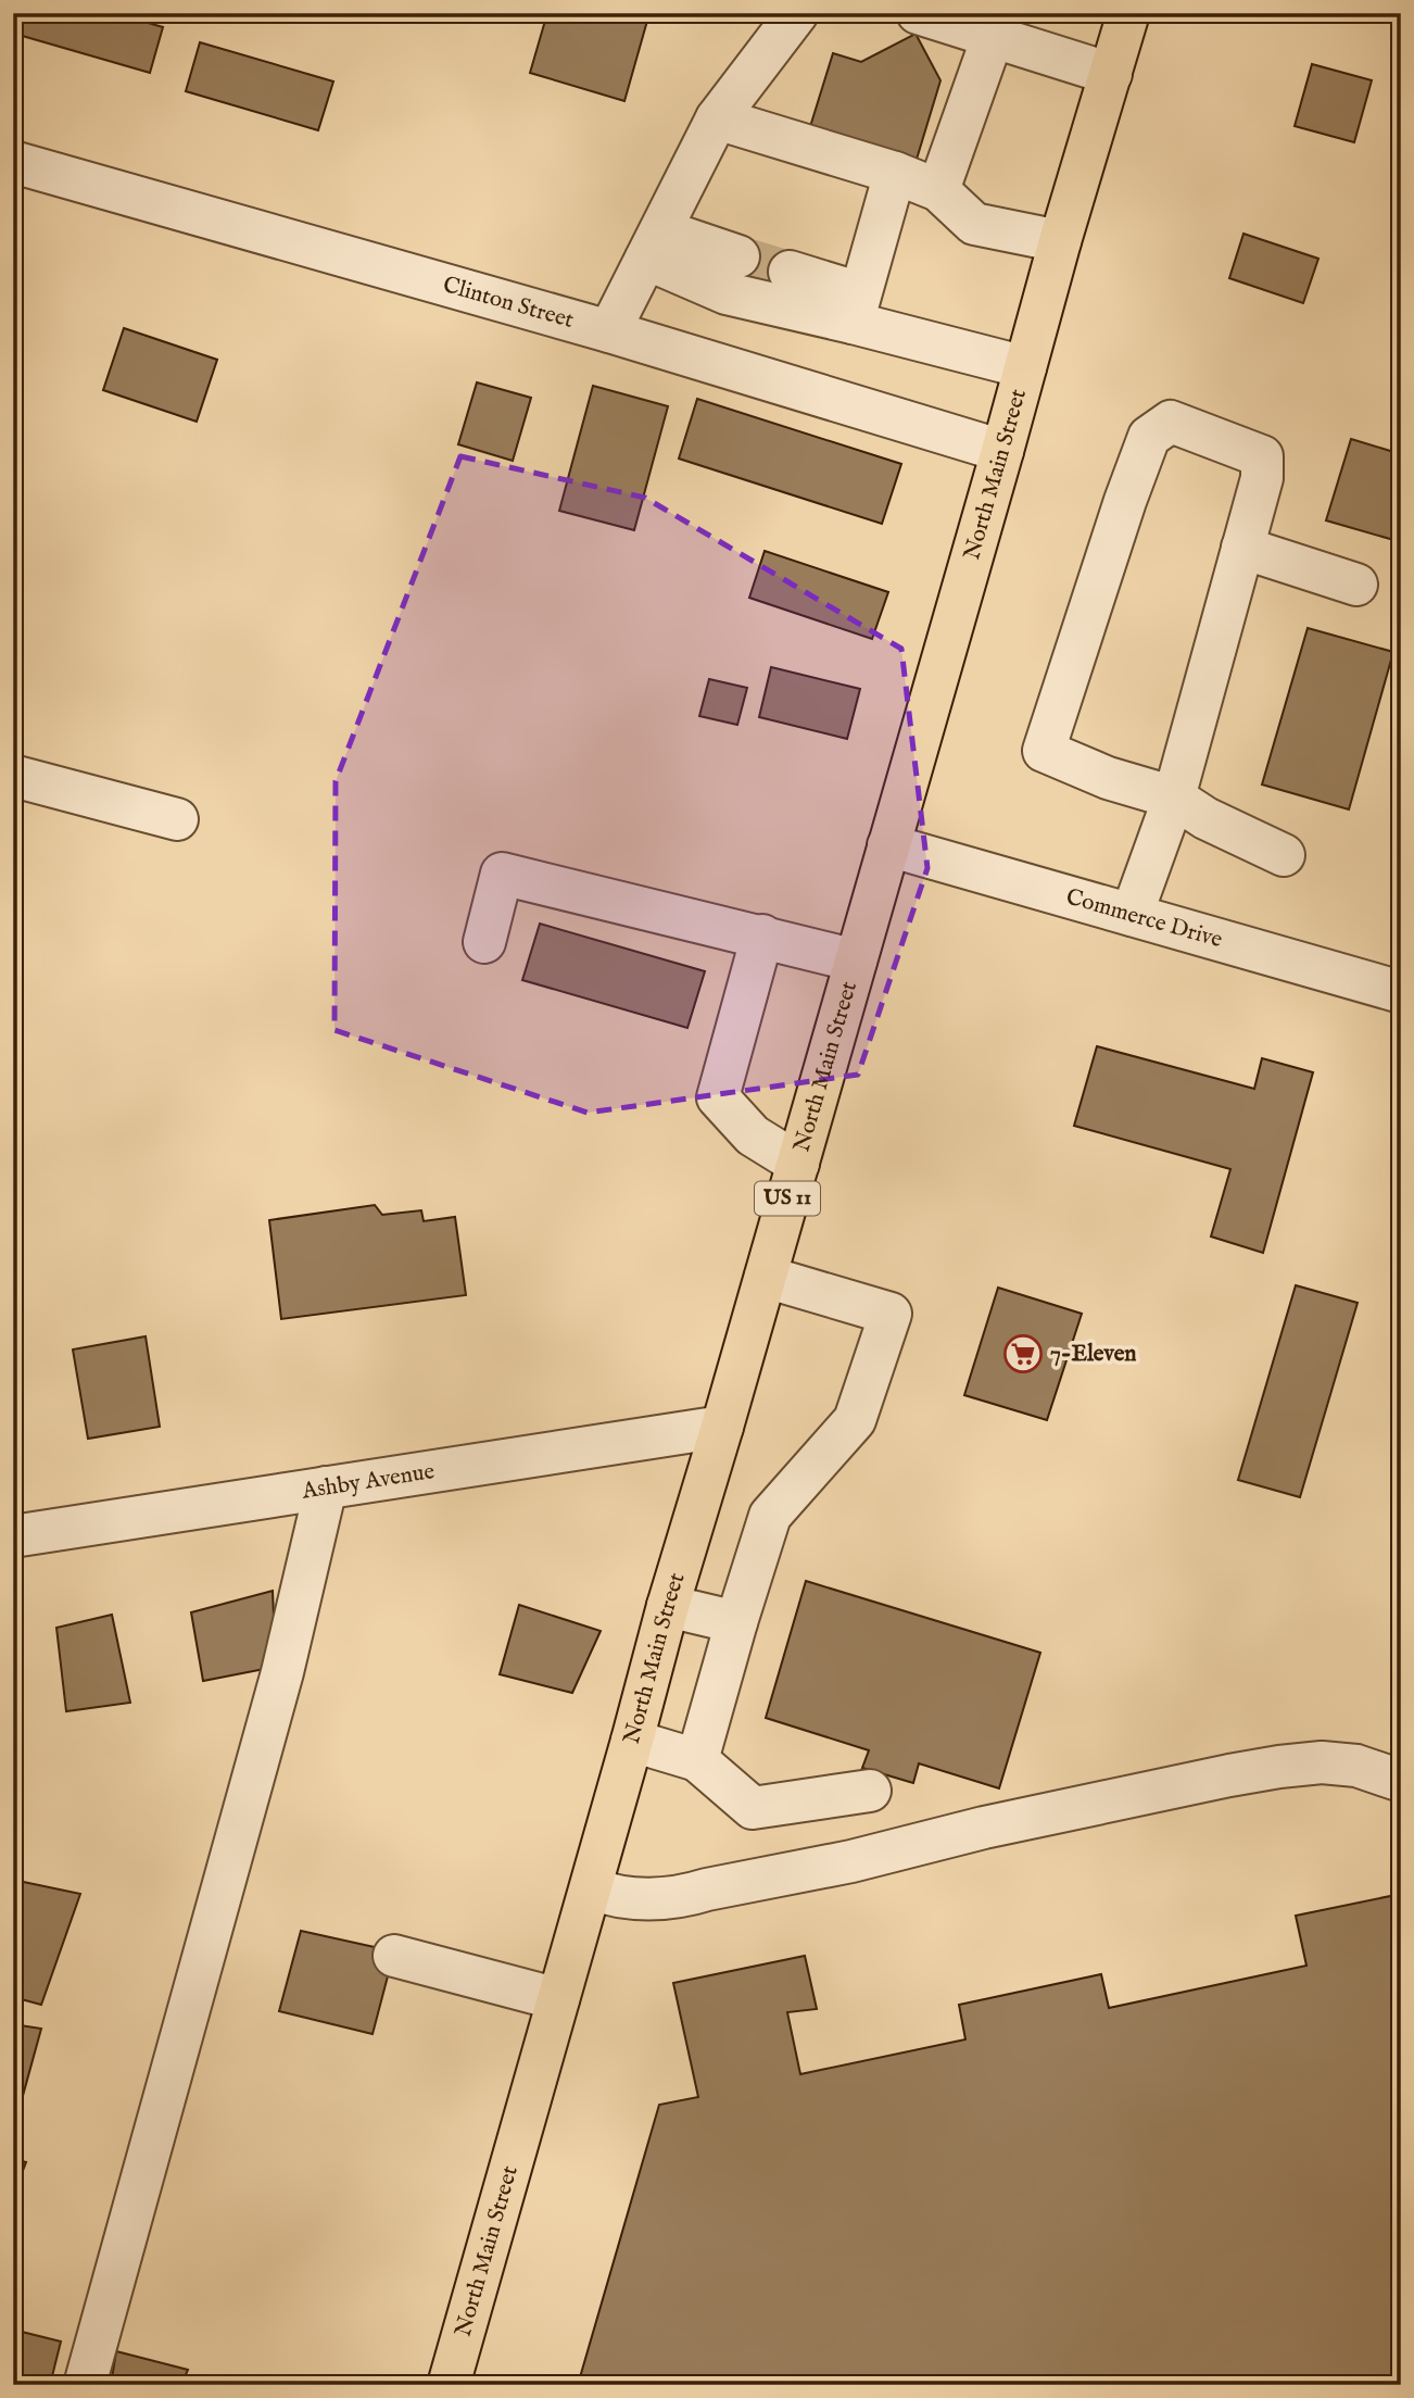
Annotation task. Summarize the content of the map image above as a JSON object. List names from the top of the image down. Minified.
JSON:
{"streets":{"main road":["North Main Street","US 11"],"street":["Clinton Street","Commerce Drive","Ashby Avenue"]},"crossings":[["Clinton Street","North Main Street"],["North Main Street","Commerce Drive"],["North Main Street","Ashby Avenue"]],"places":{"supermarket":["7-Eleven"]}}
